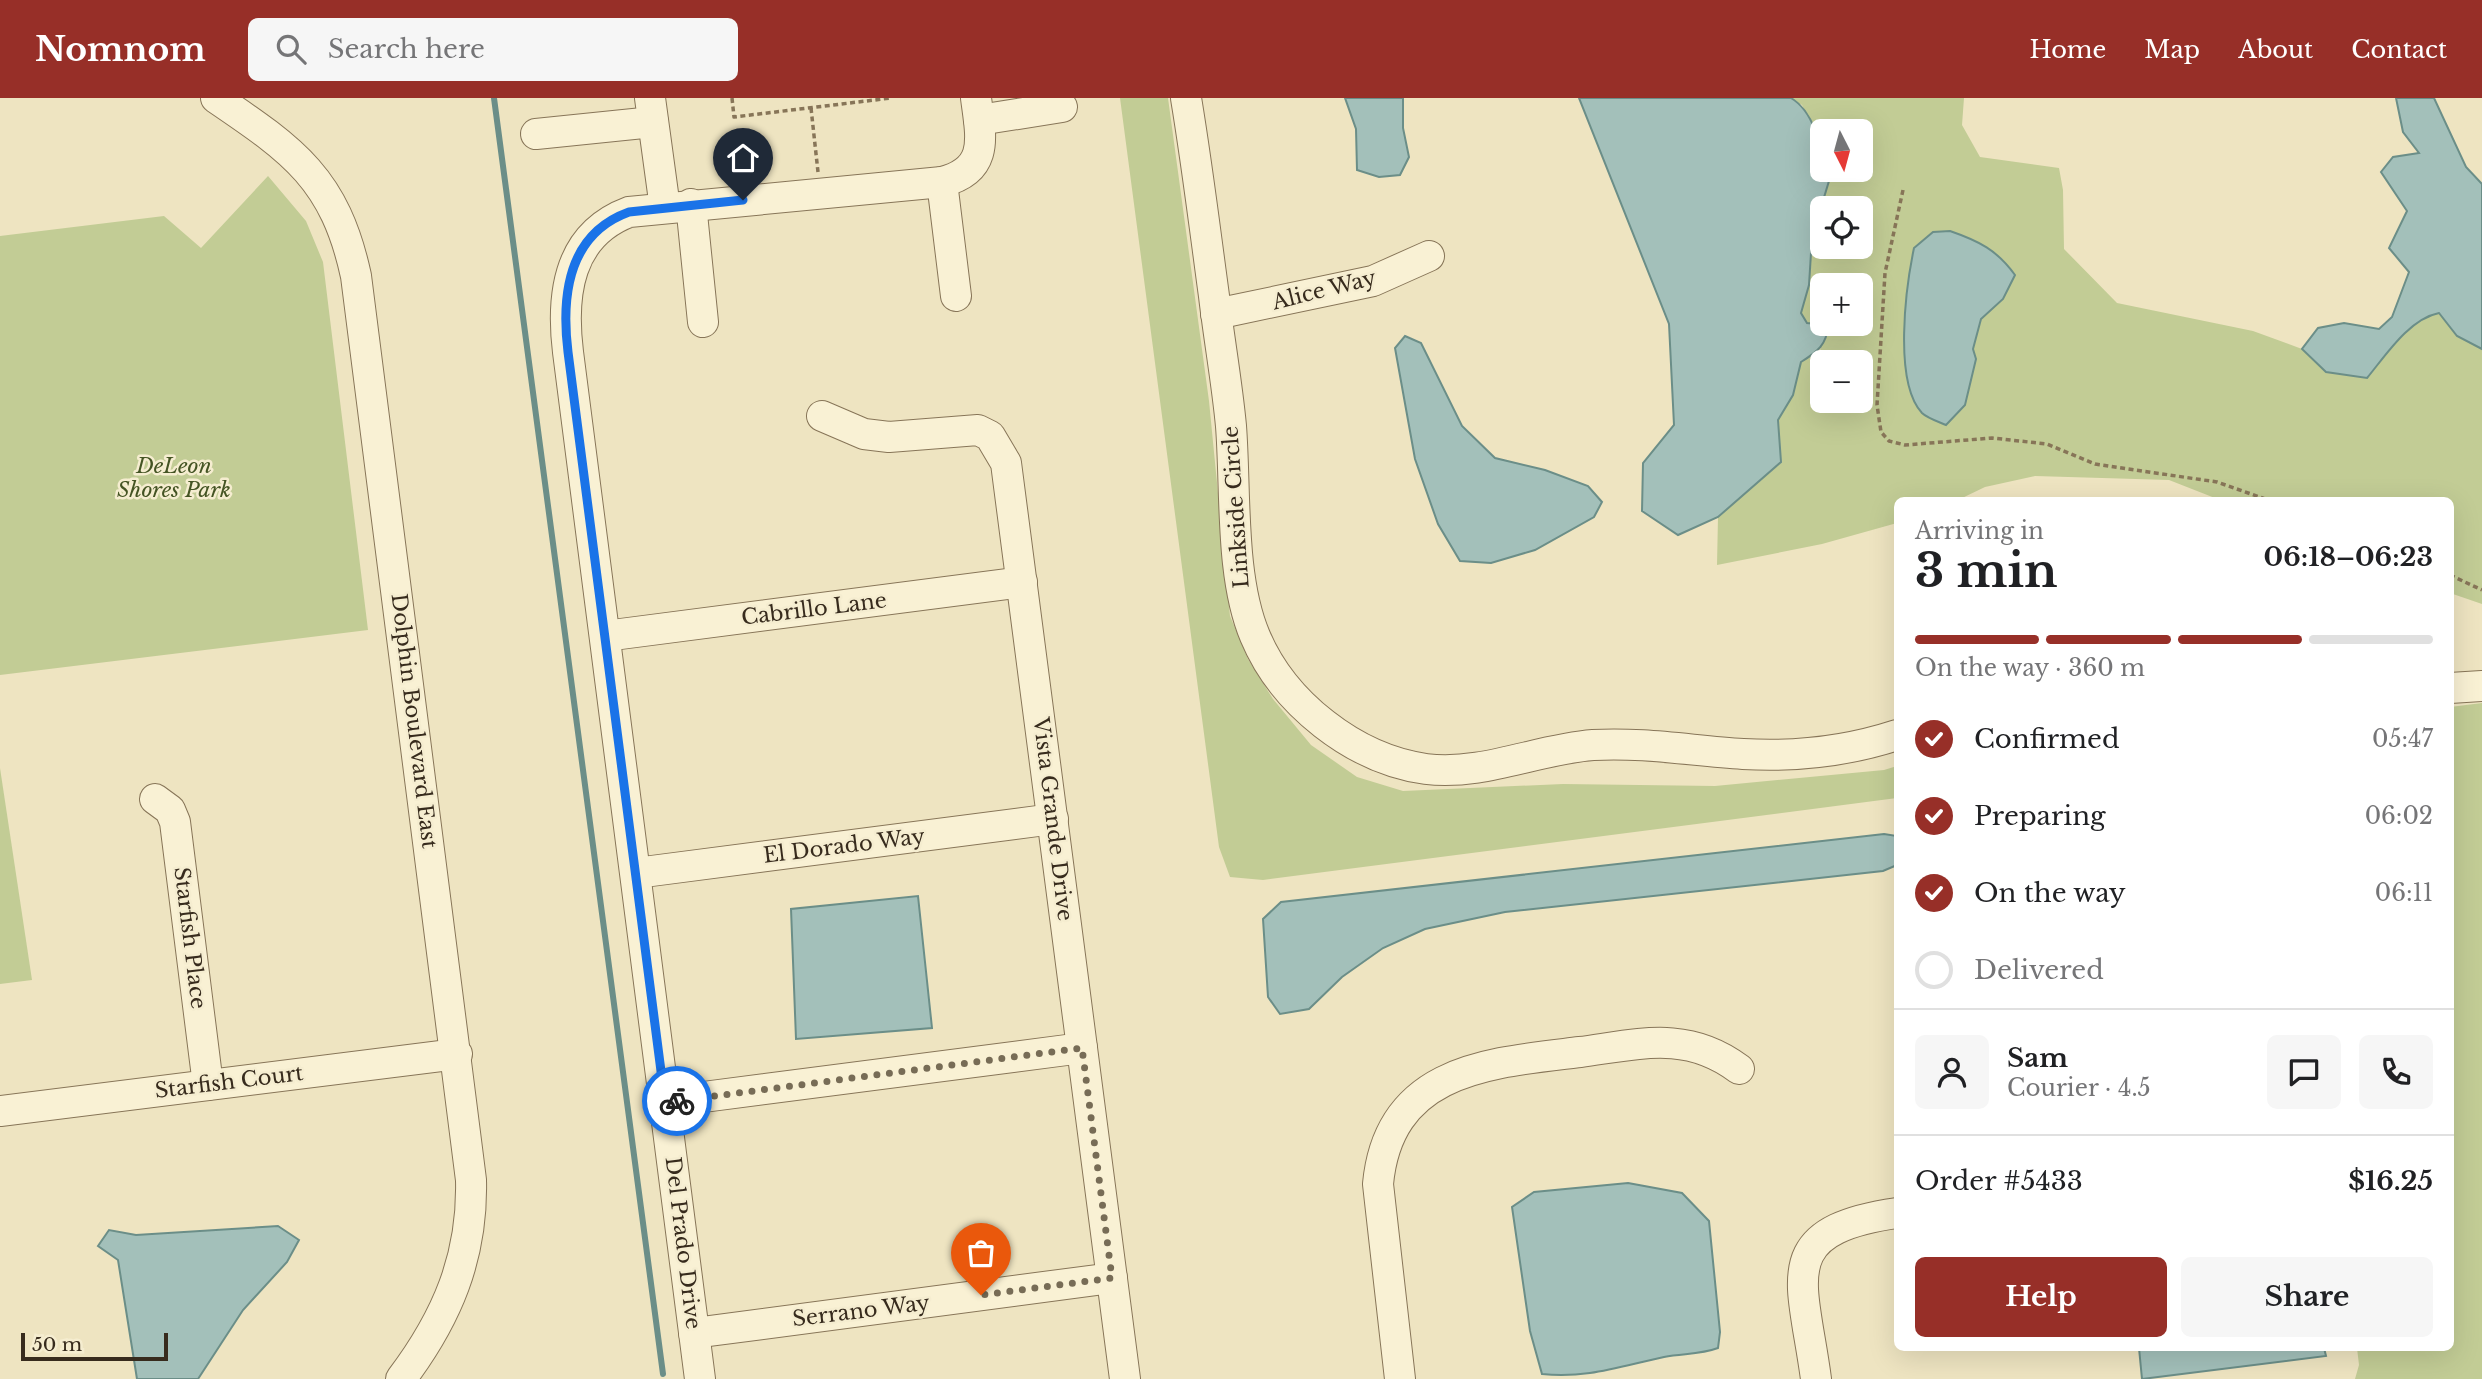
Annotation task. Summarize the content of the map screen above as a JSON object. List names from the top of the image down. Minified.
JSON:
{"streets":{"street":["Alice Way","Linkside Circle","Cabrillo Lane","Dolphin Boulevard East","Vista Grande Drive","El Dorado Way","Starfish Place","Starfish Court","Del Prado Drive","Serrano Way"]},"crossings":[["Alice Way","Linkside Circle"],["Cabrillo Lane","Vista Grande Drive"],["Cabrillo Lane","Del Prado Drive"],["Dolphin Boulevard East","Starfish Court"],["Vista Grande Drive","El Dorado Way"],["Vista Grande Drive","Serrano Way"],["El Dorado Way","Del Prado Drive"],["Starfish Place","Starfish Court"],["Del Prado Drive","Serrano Way"]],"parks":["DeLeon Shores Park"],"scale_bar":"50 m","north":"bottom","page":{"header":"Nomnom","search":"Search here","nav":["Home","Map","About","Contact"],"map_buttons":["+","−"],"heading":["3 min","Arriving in","06:18–06:23"],"panel":["Sam","Courier · 4.5","Order #5433","$16.25"],"bar":"On the way · 360 m","list":[["Confirmed","05:47"],["Preparing","06:02"],["On the way","06:11"],"Delivered"],"buttons":["Help","Share"],"scale":"50 m"}}
